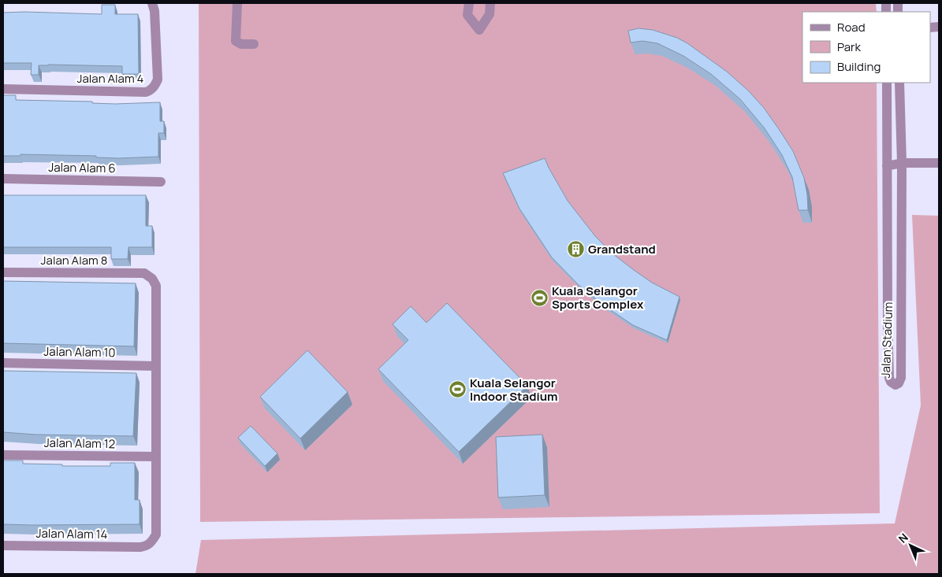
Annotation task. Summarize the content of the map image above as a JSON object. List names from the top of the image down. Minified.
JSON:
{"streets":{"street":["Jalan Alam 4","Jalan Alam 6","Jalan Alam 8","Jalan Stadium","Jalan Alam 10","Jalan Alam 12","Jalan Alam 14"]},"crossings":[["Jalan Alam 8","Jalan Alam 10"],["Jalan Alam 12","Jalan Alam 14"]],"places":{"building":["Grandstand"],"sports":["Kuala Selangor Sports Complex","Kuala Selangor Indoor Stadium"]},"legend":["Road","Park","Building"],"north":"top left"}
